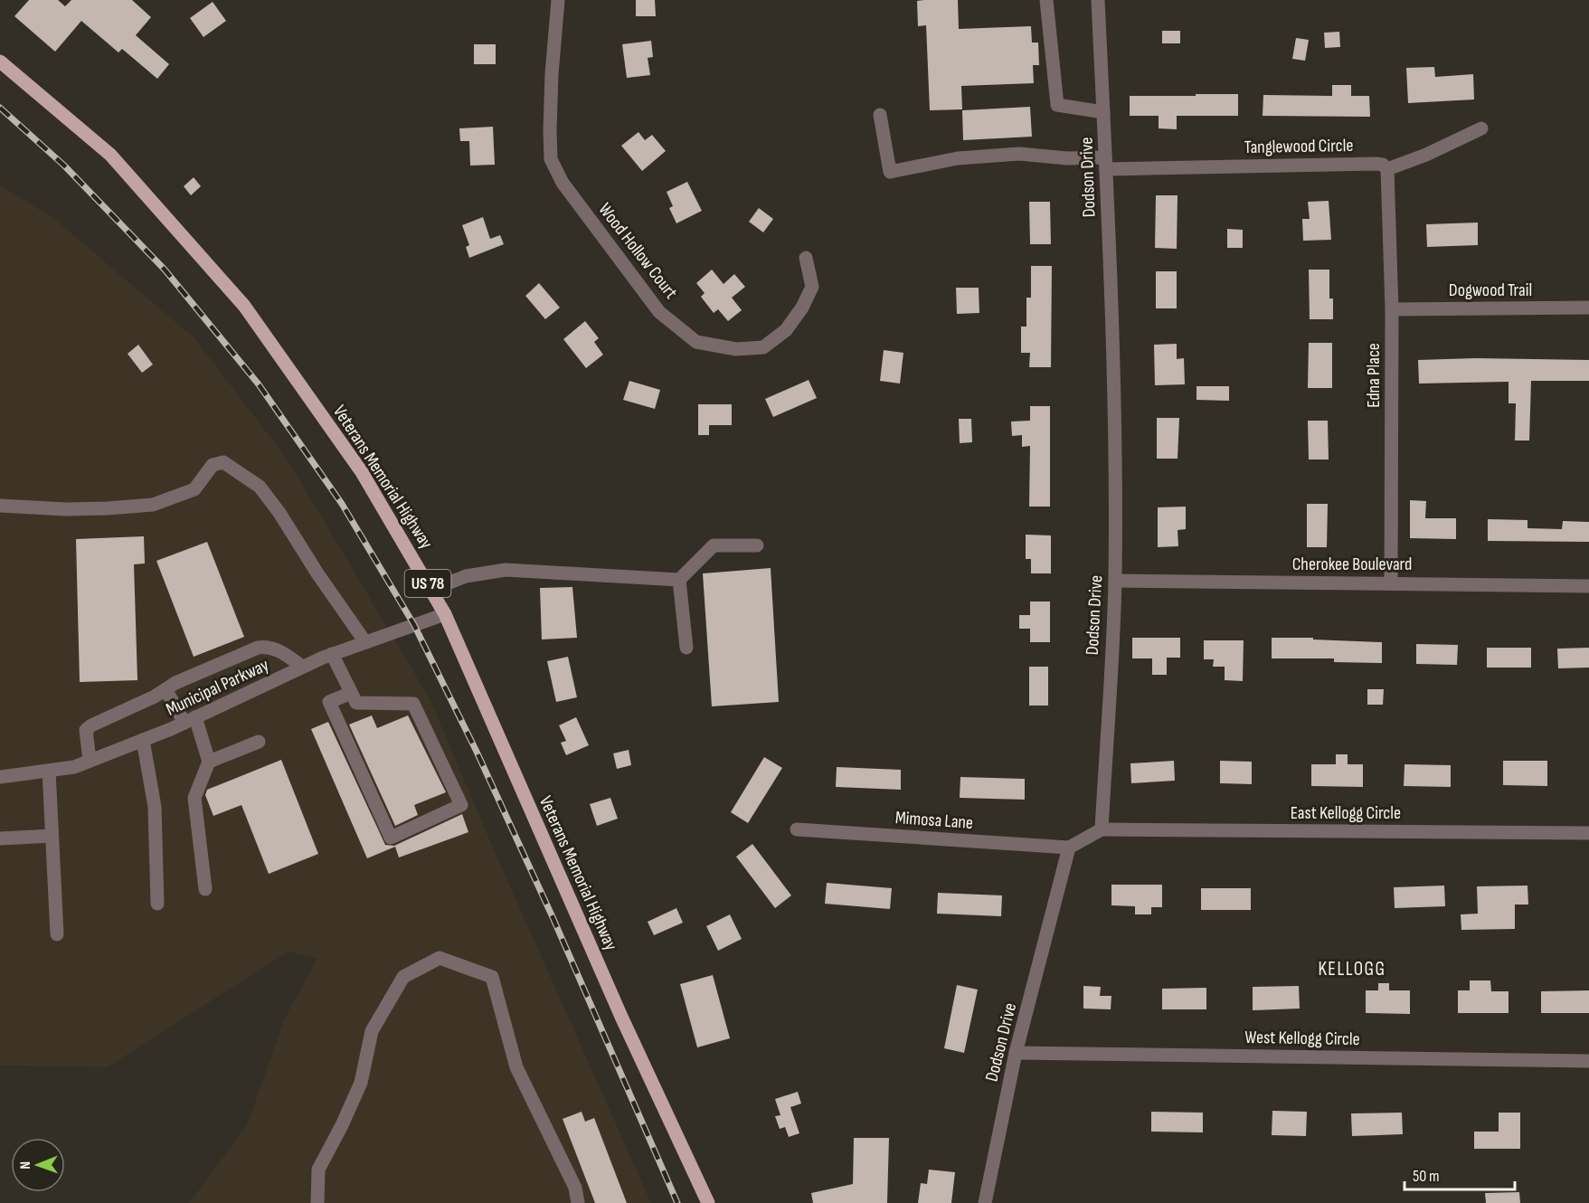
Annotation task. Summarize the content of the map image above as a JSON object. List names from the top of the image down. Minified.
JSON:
{"streets":{"main road":["Veterans Memorial Highway","US 78"],"street":["Tanglewood Circle","Dodson Drive","Wood Hollow Court","Dogwood Trail","Edna Place","Cherokee Boulevard","Municipal Parkway","East Kellogg Circle","Mimosa Lane","West Kellogg Circle"]},"crossings":[["Tanglewood Circle","Dodson Drive"],["Tanglewood Circle","Edna Place"],["Dodson Drive","Cherokee Boulevard"],["Dodson Drive","East Kellogg Circle"],["Dodson Drive","Mimosa Lane"],["Dodson Drive","West Kellogg Circle"],["Dogwood Trail","Edna Place"],["Edna Place","Cherokee Boulevard"],["Veterans Memorial Highway","Municipal Parkway"]],"districts":["KELLOGG"],"scale_bar":"50 m","north":"left"}
